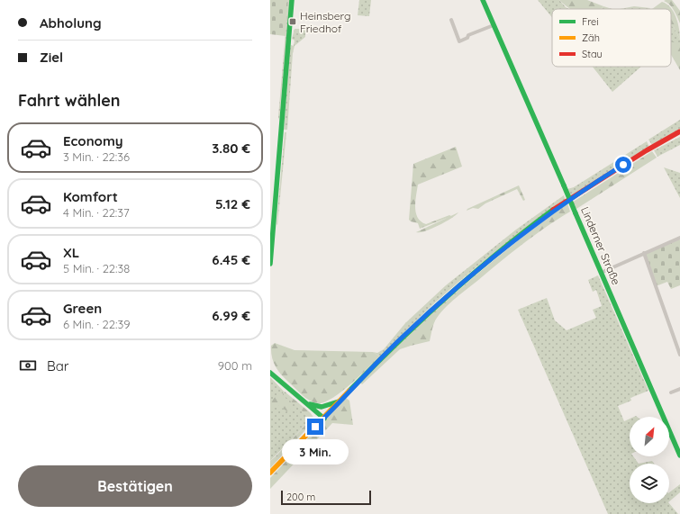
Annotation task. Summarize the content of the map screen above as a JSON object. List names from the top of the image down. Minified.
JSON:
{"streets":{"main road":["Linderner Straße"]},"places":{"transit":["Heinsberg Friedhof"]},"legend":["Frei","Zäh","Stau"],"scale_bar":"200 m","north":"top right","page":{"banner":["Abholung","Ziel"],"heading":"Fahrt wählen","list":[{"name":"Economy","note":"3 Min. · 22:36","value":"3.80 €"},{"name":"Komfort","note":"4 Min. · 22:37","value":"5.12 €"},{"name":"XL","note":"5 Min. · 22:38","value":"6.45 €"},{"name":"Green","note":"6 Min. · 22:39","value":"6.99 €"}],"pay":["Bar","900 m"],"bubble":"3 Min.","buttons":"Bestätigen","scale":"200 m"}}
